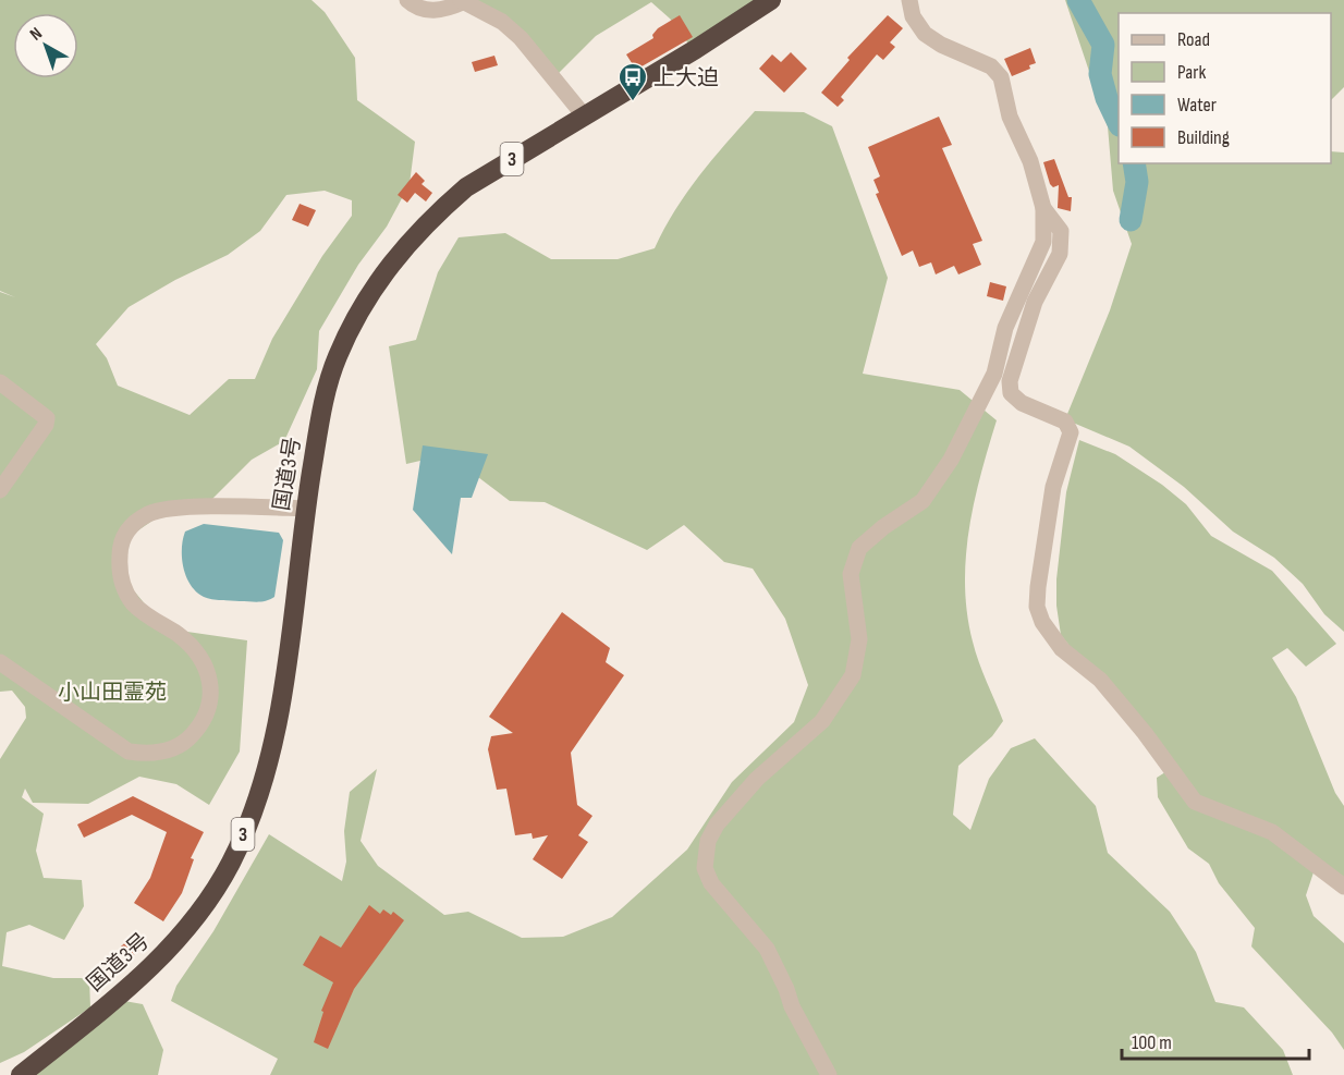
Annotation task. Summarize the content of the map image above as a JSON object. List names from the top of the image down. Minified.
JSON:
{"streets":{"highway":["3","国道3号"]},"parks":["小山田霊苑"],"places":{"bus stop":["上大迫"]},"legend":["Road","Park","Water","Building"],"scale_bar":"100 m","north":"top left"}
